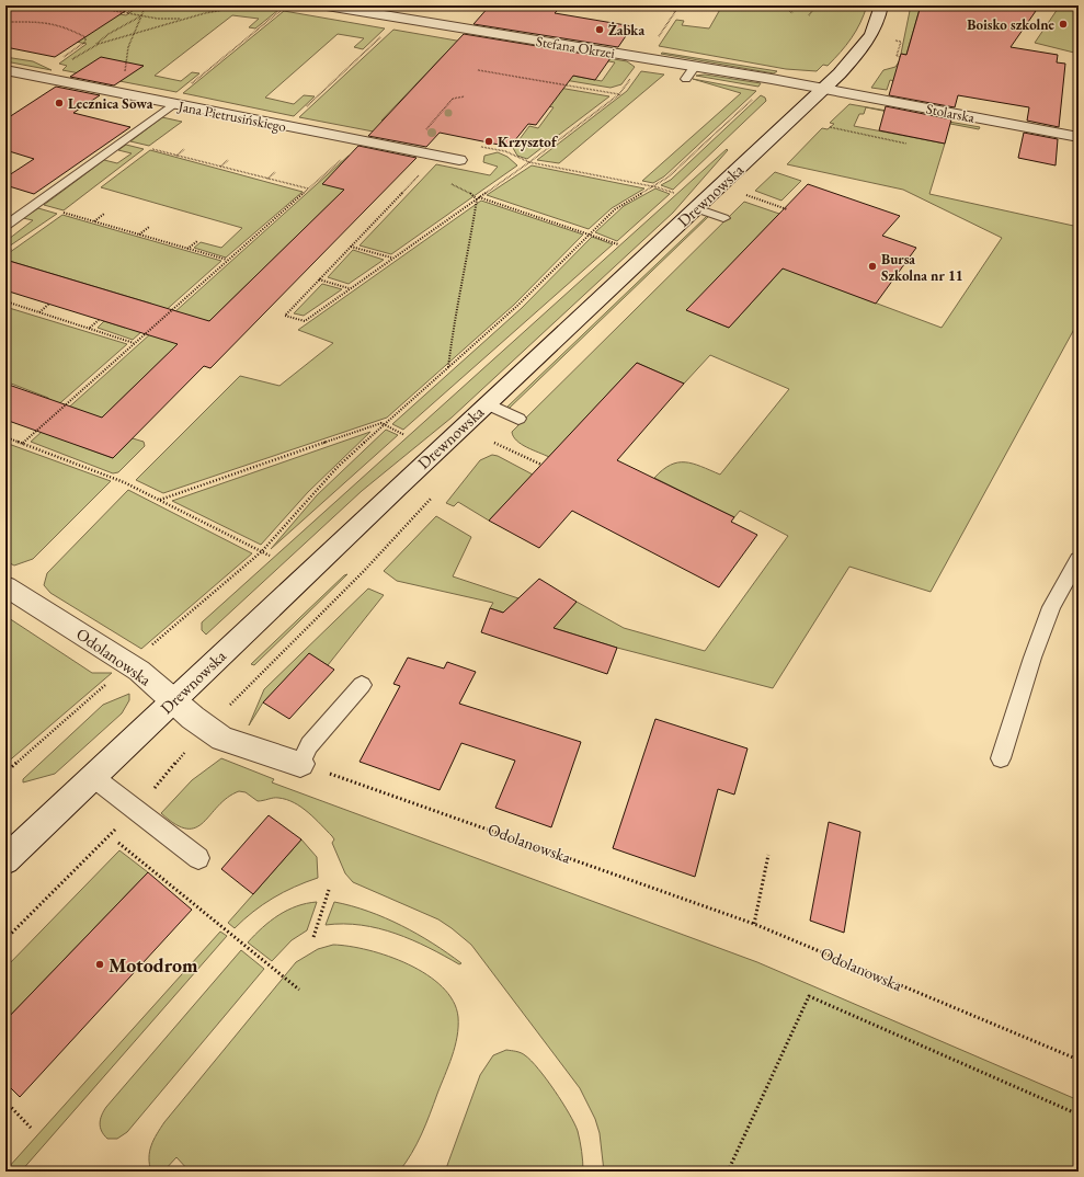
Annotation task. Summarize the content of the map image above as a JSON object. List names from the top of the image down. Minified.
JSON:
{"streets":{"street":["Stefana Okrzei","Stolarska","Jana Pietrusińskiego","Drewnowska","Odolanowska"]},"crossings":[["Stefana Okrzei","Stolarska"],["Stefana Okrzei","Drewnowska"],["Stolarska","Drewnowska"],["Drewnowska","Odolanowska"]],"places":["Boisko szkolne","Żabka","Lecznica Sowa","Krzysztof","Bursa Szkolna nr 11","Motodrom"]}
